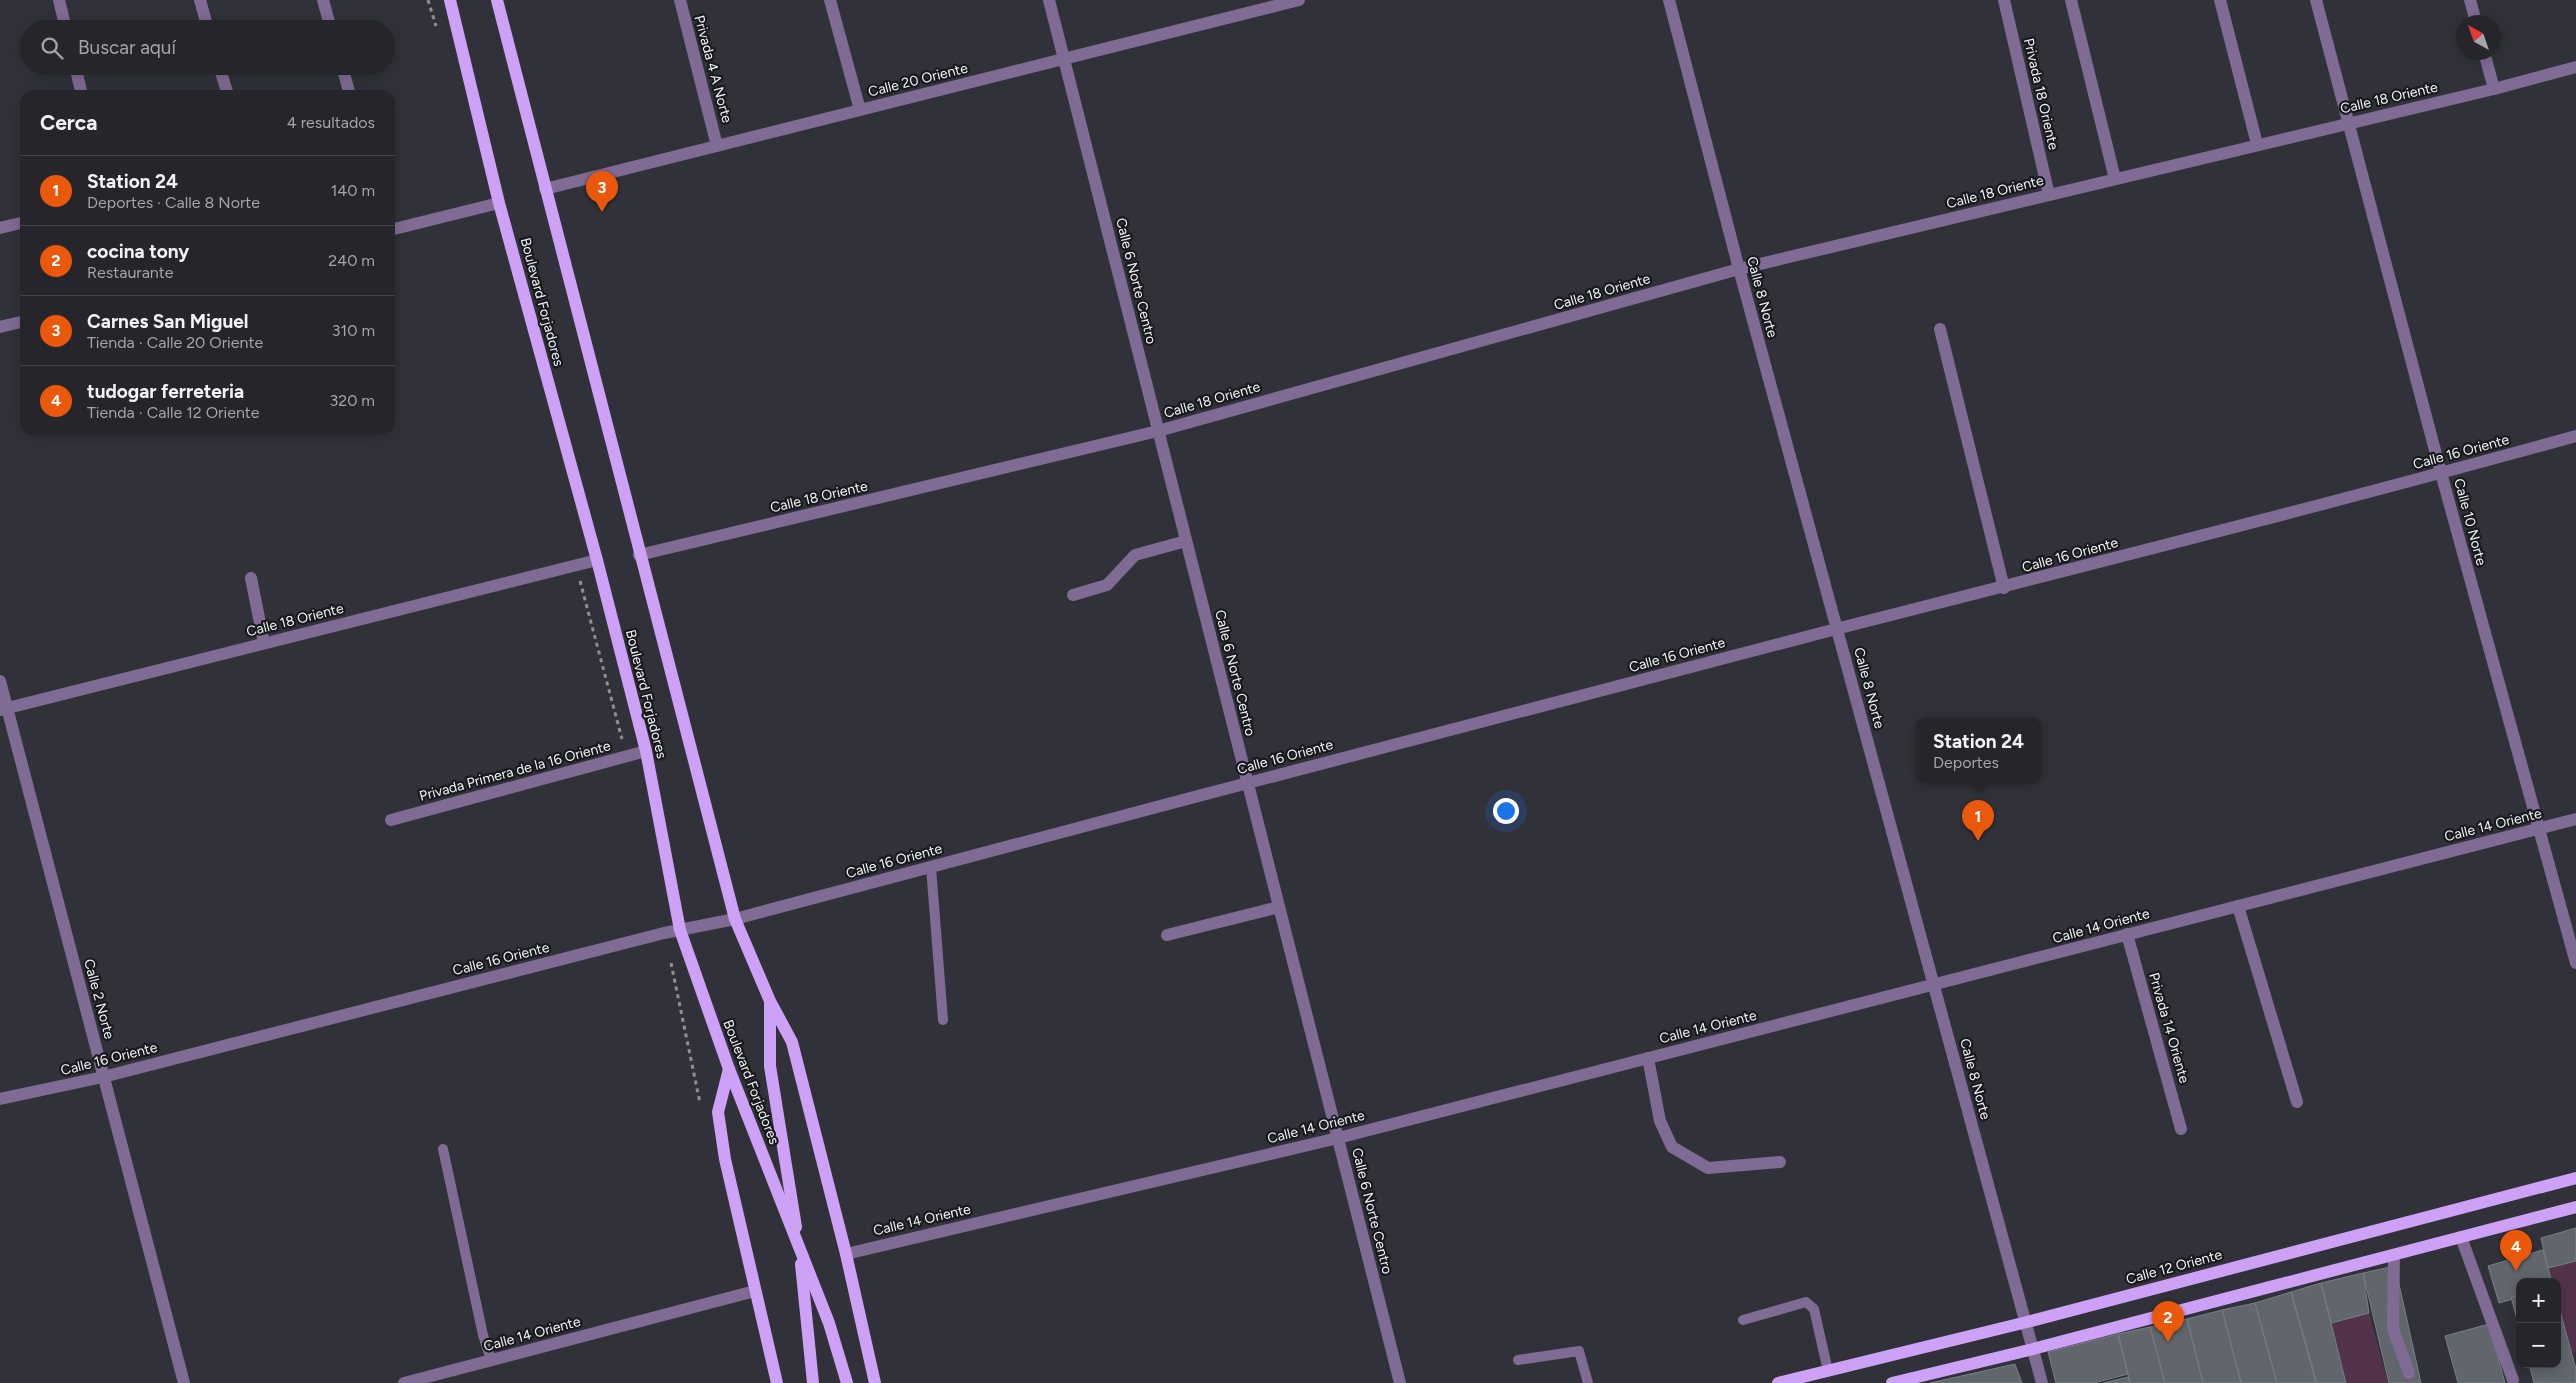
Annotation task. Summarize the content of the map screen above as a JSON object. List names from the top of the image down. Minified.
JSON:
{"streets":{"main road":["Boulevard Forjadores","Calle 12 Oriente"],"street":["Privada 4 A Norte","Calle 20 Oriente","Privada 18 Oriente","Calle 18 Oriente","Calle 6 Norte Centro","Calle 8 Norte","Calle 16 Oriente","Calle 10 Norte","Privada Primera de la 16 Oriente","Calle 14 Oriente","Calle 2 Norte","Privada 14 Oriente"]},"crossings":[["Privada 4 A Norte","Calle 20 Oriente"],["Calle 20 Oriente","Calle 6 Norte Centro"],["Calle 20 Oriente","Boulevard Forjadores"],["Privada 18 Oriente","Calle 18 Oriente"],["Calle 18 Oriente","Calle 6 Norte Centro"],["Calle 18 Oriente","Calle 8 Norte"],["Calle 18 Oriente","Boulevard Forjadores"],["Calle 18 Oriente","Calle 10 Norte"],["Calle 18 Oriente","Calle 2 Norte"],["Calle 6 Norte Centro","Calle 16 Oriente"],["Calle 6 Norte Centro","Calle 14 Oriente"],["Calle 8 Norte","Calle 16 Oriente"],["Calle 8 Norte","Calle 14 Oriente"],["Calle 8 Norte","Calle 12 Oriente"],["Boulevard Forjadores","Calle 16 Oriente"],["Boulevard Forjadores","Privada Primera de la 16 Oriente"],["Boulevard Forjadores","Calle 14 Oriente"],["Calle 16 Oriente","Calle 10 Norte"],["Calle 16 Oriente","Calle 2 Norte"],["Calle 10 Norte","Calle 14 Oriente"],["Calle 14 Oriente","Privada 14 Oriente"]],"north":"top left","page":{"search":"Buscar aquí","heading":["Cerca","4 resultados"],"list":[{"mark":"1","name":"Station 24","note":"Deportes · Calle 8 Norte","value":"140 m"},{"mark":"2","name":"cocina tony","note":"Restaurante","value":"240 m"},{"mark":"3","name":"Carnes San Miguel","note":"Tienda · Calle 20 Oriente","value":"310 m"},{"mark":"4","name":"tudogar ferreteria","note":"Tienda · Calle 12 Oriente","value":"320 m"}],"pins":["3","1","4","2"],"popup":["Station 24","Deportes"],"map_buttons":["+","−"]}}
